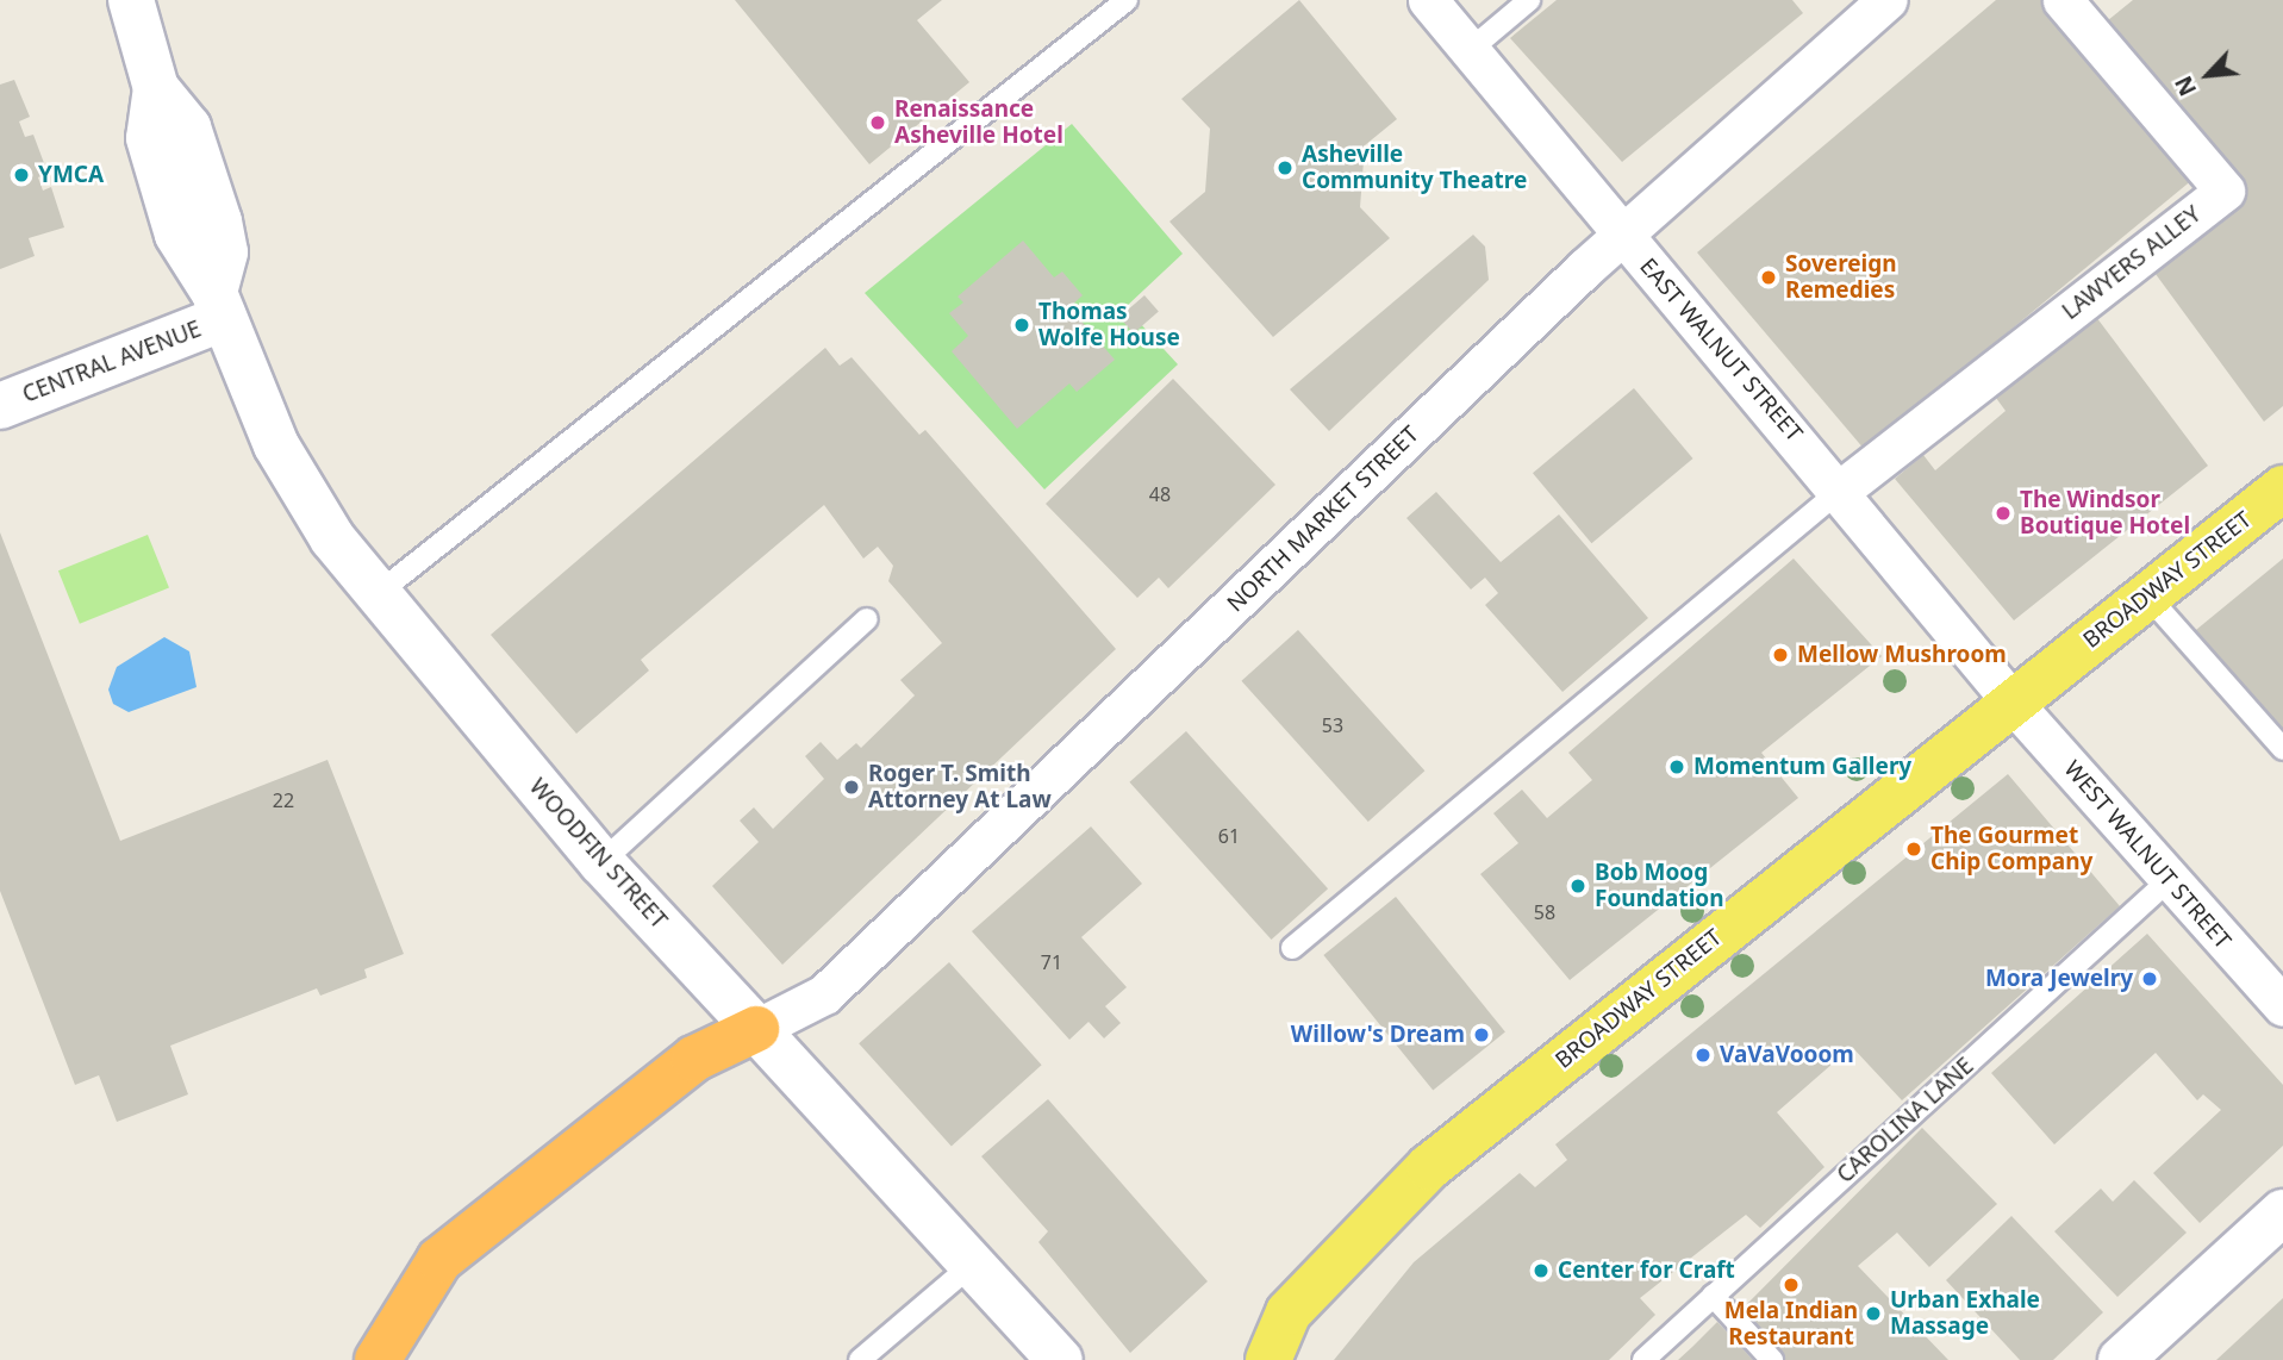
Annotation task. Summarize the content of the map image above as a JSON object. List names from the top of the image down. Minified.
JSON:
{"streets":{"main road":["BROADWAY STREET"],"street":["LAWYERS ALLEY","EAST WALNUT STREET","CENTRAL AVENUE","NORTH MARKET STREET","WOODFIN STREET","WEST WALNUT STREET"],"lane":["CAROLINA LANE"]},"crossings":[["LAWYERS ALLEY","EAST WALNUT STREET"],["EAST WALNUT STREET","NORTH MARKET STREET"],["EAST WALNUT STREET","BROADWAY STREET"],["EAST WALNUT STREET","WEST WALNUT STREET"],["CENTRAL AVENUE","WOODFIN STREET"],["NORTH MARKET STREET","WOODFIN STREET"],["BROADWAY STREET","WEST WALNUT STREET"],["WEST WALNUT STREET","CAROLINA LANE"]],"places":["Renaissance Asheville Hotel","Asheville Community Theatre","YMCA","Sovereign Remedies","Thomas Wolfe House","The Windsor Boutique Hotel","Mellow Mushroom","Momentum Gallery","Roger T. Smith Attorney At Law","The Gourmet Chip Company","Bob Moog Foundation","Mora Jewelry","Willow's Dream","VaVaVooom","Center for Craft","Mela Indian Restaurant","Urban Exhale Massage"],"house_numbers":["48","53","22","61","58","71"],"north":"bottom left"}
